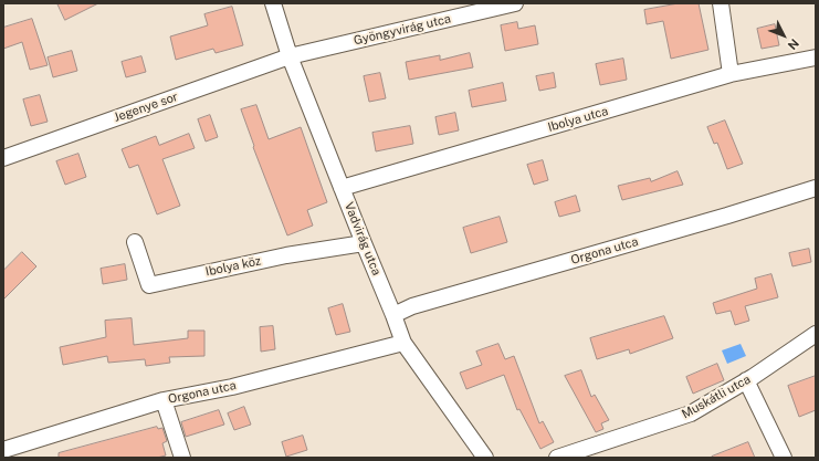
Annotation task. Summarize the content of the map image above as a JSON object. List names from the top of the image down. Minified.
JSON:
{"streets":{"street":["Gyöngyvirág utca","Jegenye sor","Ibolya utca","Vadvirág utca","Orgona utca","Ibolya köz","Muskátli utca"]},"crossings":[["Gyöngyvirág utca","Jegenye sor"],["Gyöngyvirág utca","Vadvirág utca"],["Jegenye sor","Vadvirág utca"],["Ibolya utca","Vadvirág utca"],["Vadvirág utca","Orgona utca"],["Vadvirág utca","Ibolya köz"]],"north":"bottom right"}
